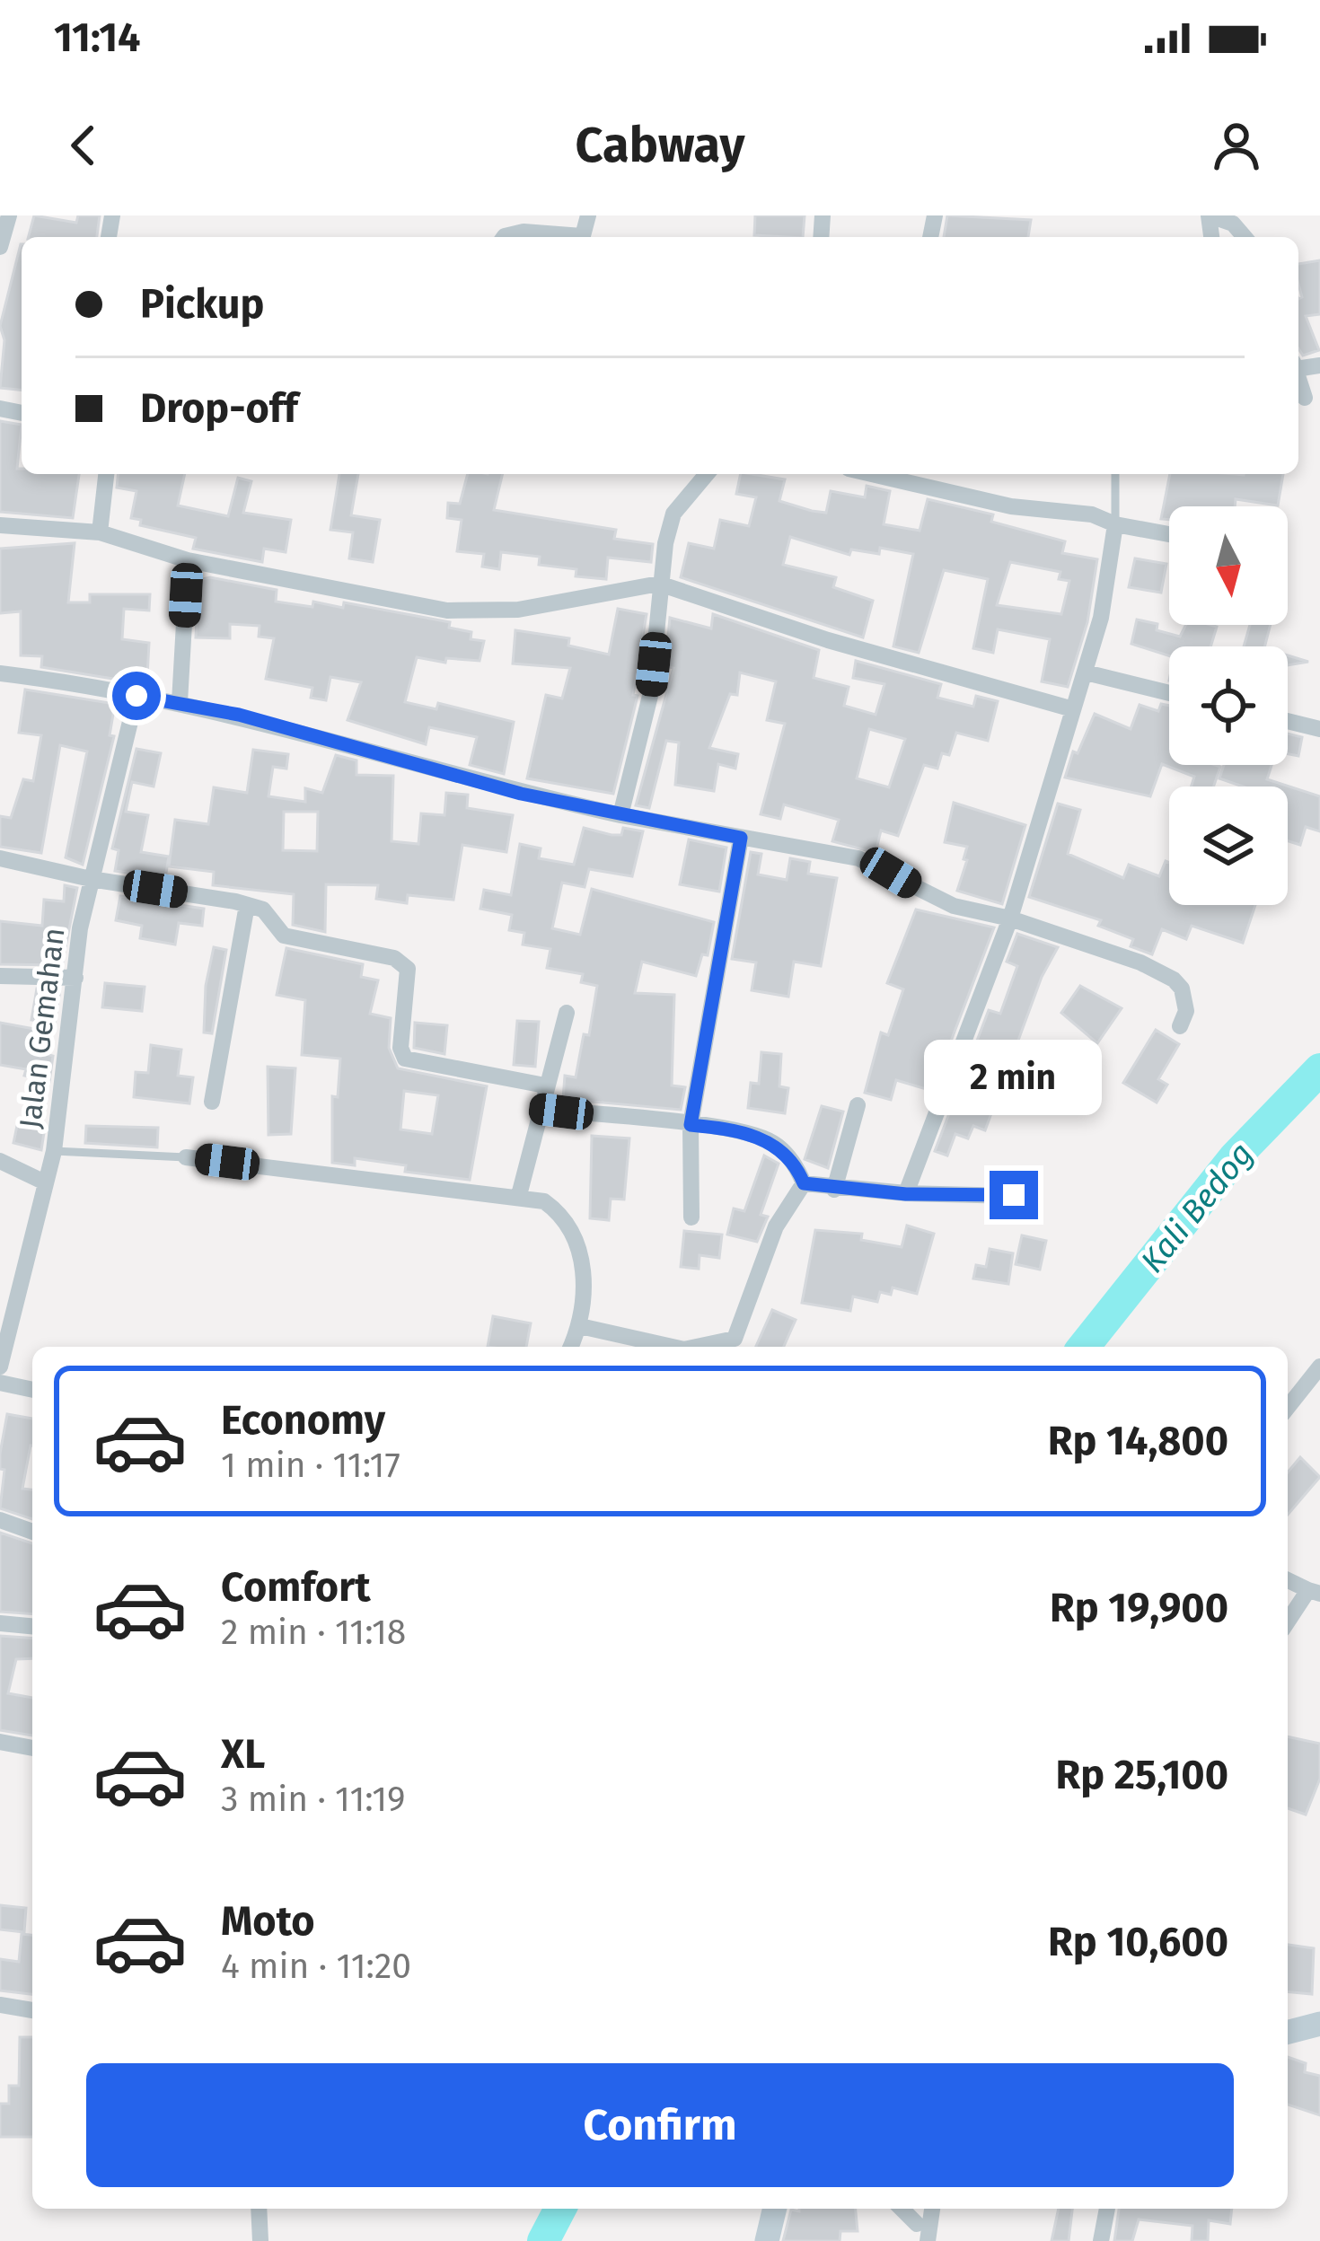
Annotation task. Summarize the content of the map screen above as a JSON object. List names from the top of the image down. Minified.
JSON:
{"streets":{"street":["Jalan Gemahan"]},"water":["Kali Bedog"],"north":"bottom","page":{"status":"11:14","header":"Cabway","banner":["Pickup","Drop-off"],"bubble":"2 min","list":[{"name":"Economy","note":"1 min · 11:17","value":"Rp 14,800"},{"name":"Comfort","note":"2 min · 11:18","value":"Rp 19,900"},{"name":"XL","note":"3 min · 11:19","value":"Rp 25,100"},{"name":"Moto","note":"4 min · 11:20","value":"Rp 10,600"}],"buttons":"Confirm"}}
